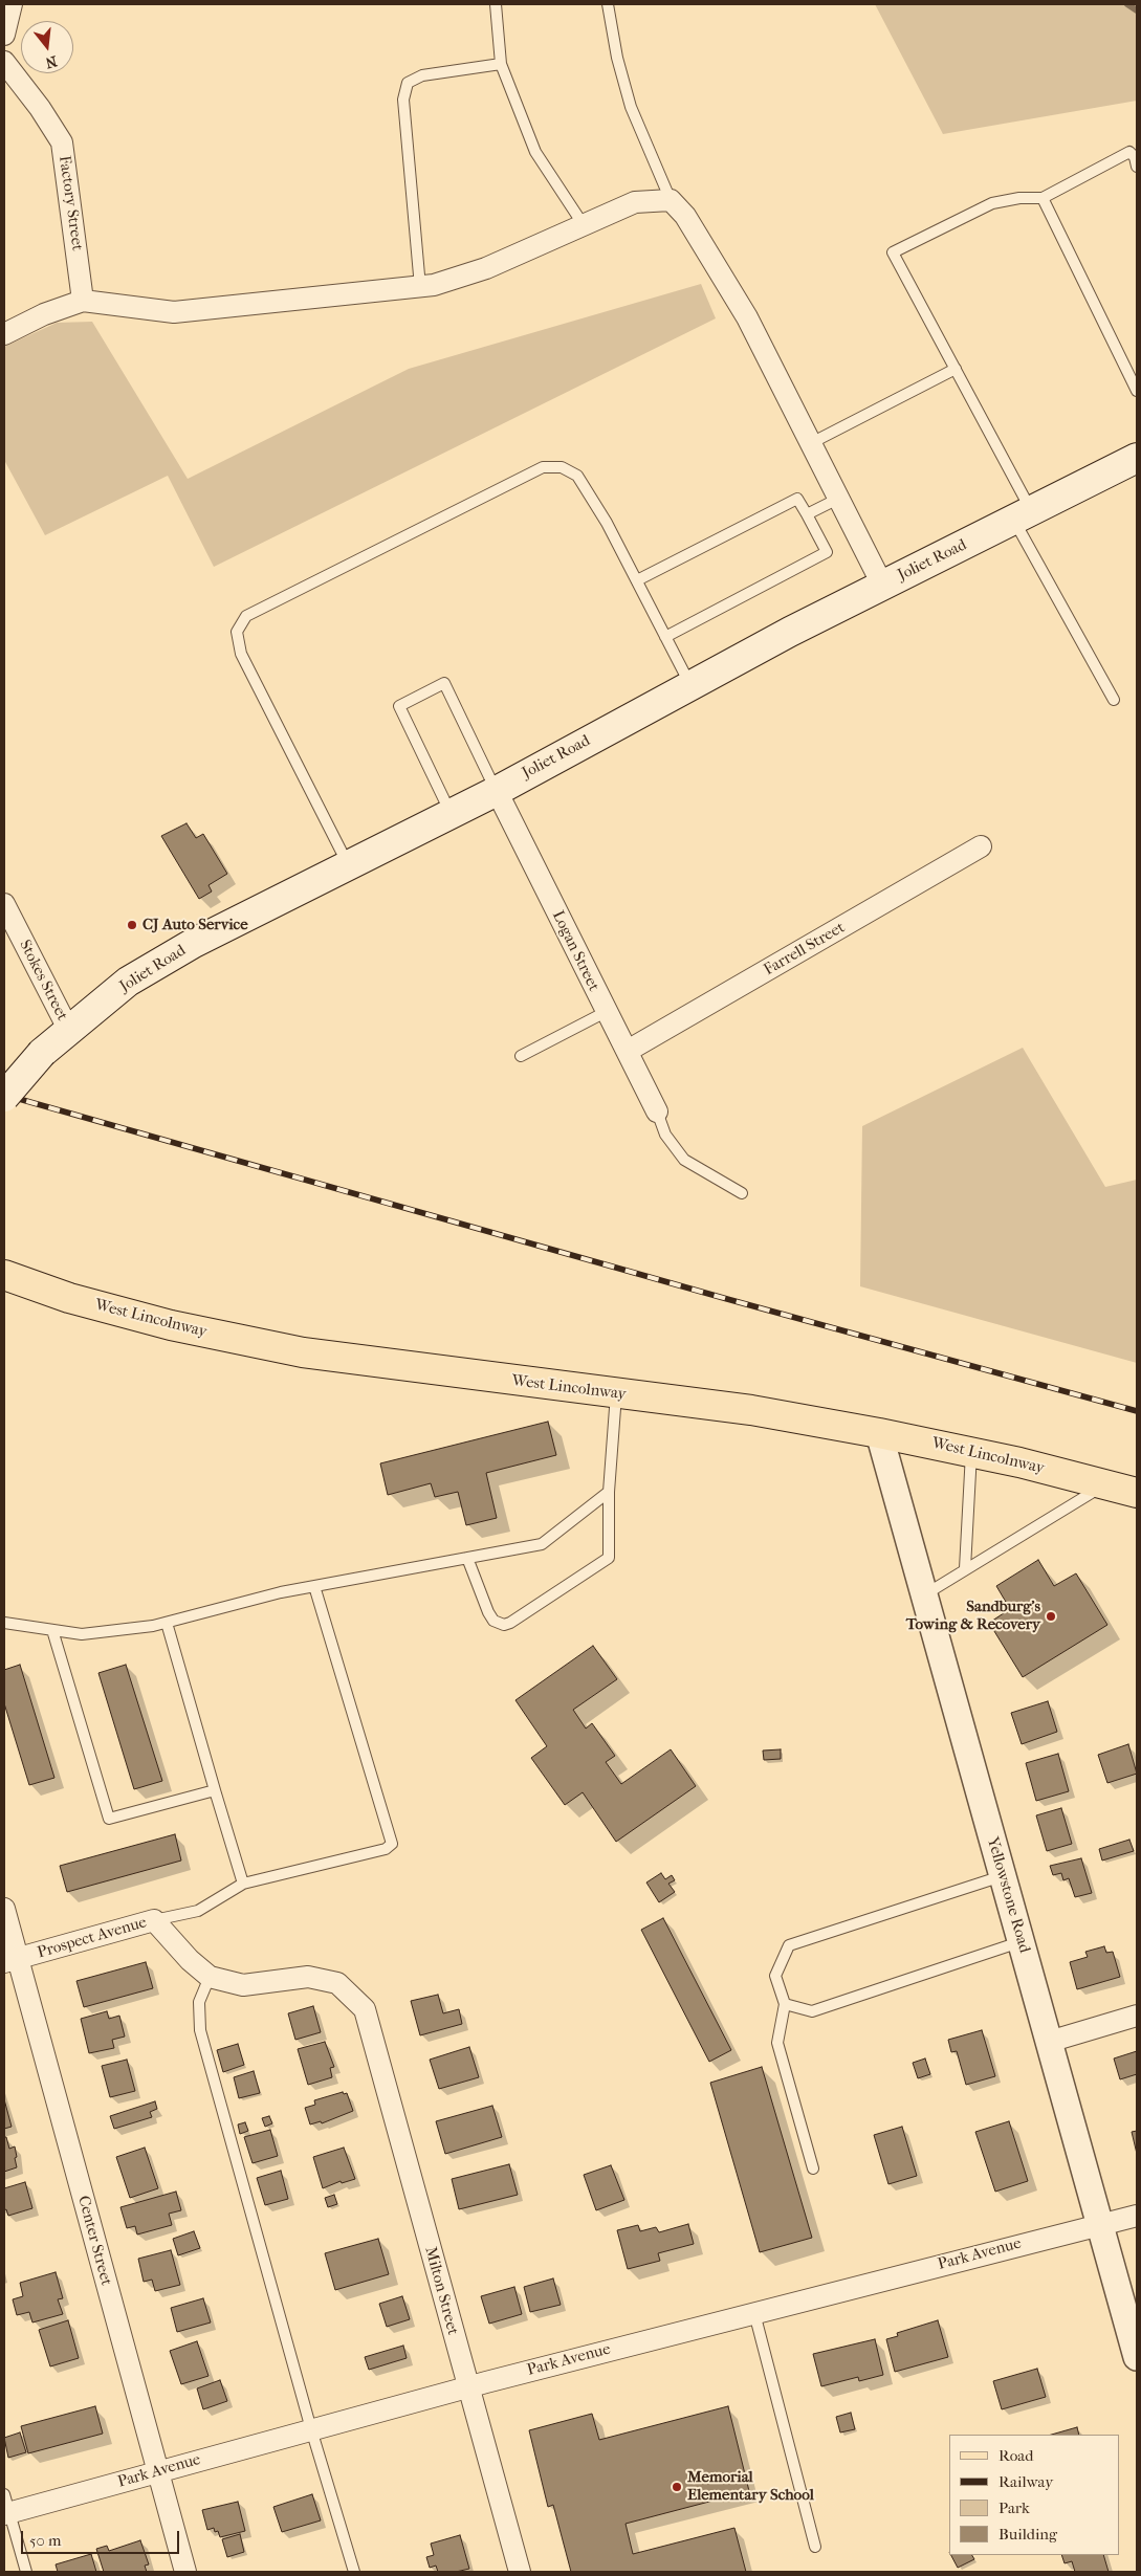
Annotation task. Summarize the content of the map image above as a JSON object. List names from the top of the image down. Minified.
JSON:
{"streets":{"main road":["Joliet Road","West Lincolnway"],"street":["Factory Street","Farrell Street","Logan Street","Stokes Street","Yellowstone Road","Prospect Avenue","Center Street","Park Avenue","Milton Street"]},"crossings":[["Joliet Road","Logan Street"],["Joliet Road","Stokes Street"],["Farrell Street","Logan Street"],["West Lincolnway","Yellowstone Road"],["Yellowstone Road","Park Avenue"],["Prospect Avenue","Center Street"],["Prospect Avenue","Milton Street"],["Center Street","Park Avenue"],["Park Avenue","Milton Street"]],"places":["CJ Auto Service","Sandburg's Towing & Recovery","Memorial Elementary School"],"legend":["Road","Railway","Park","Building"],"scale_bar":"50 m","north":"bottom"}
